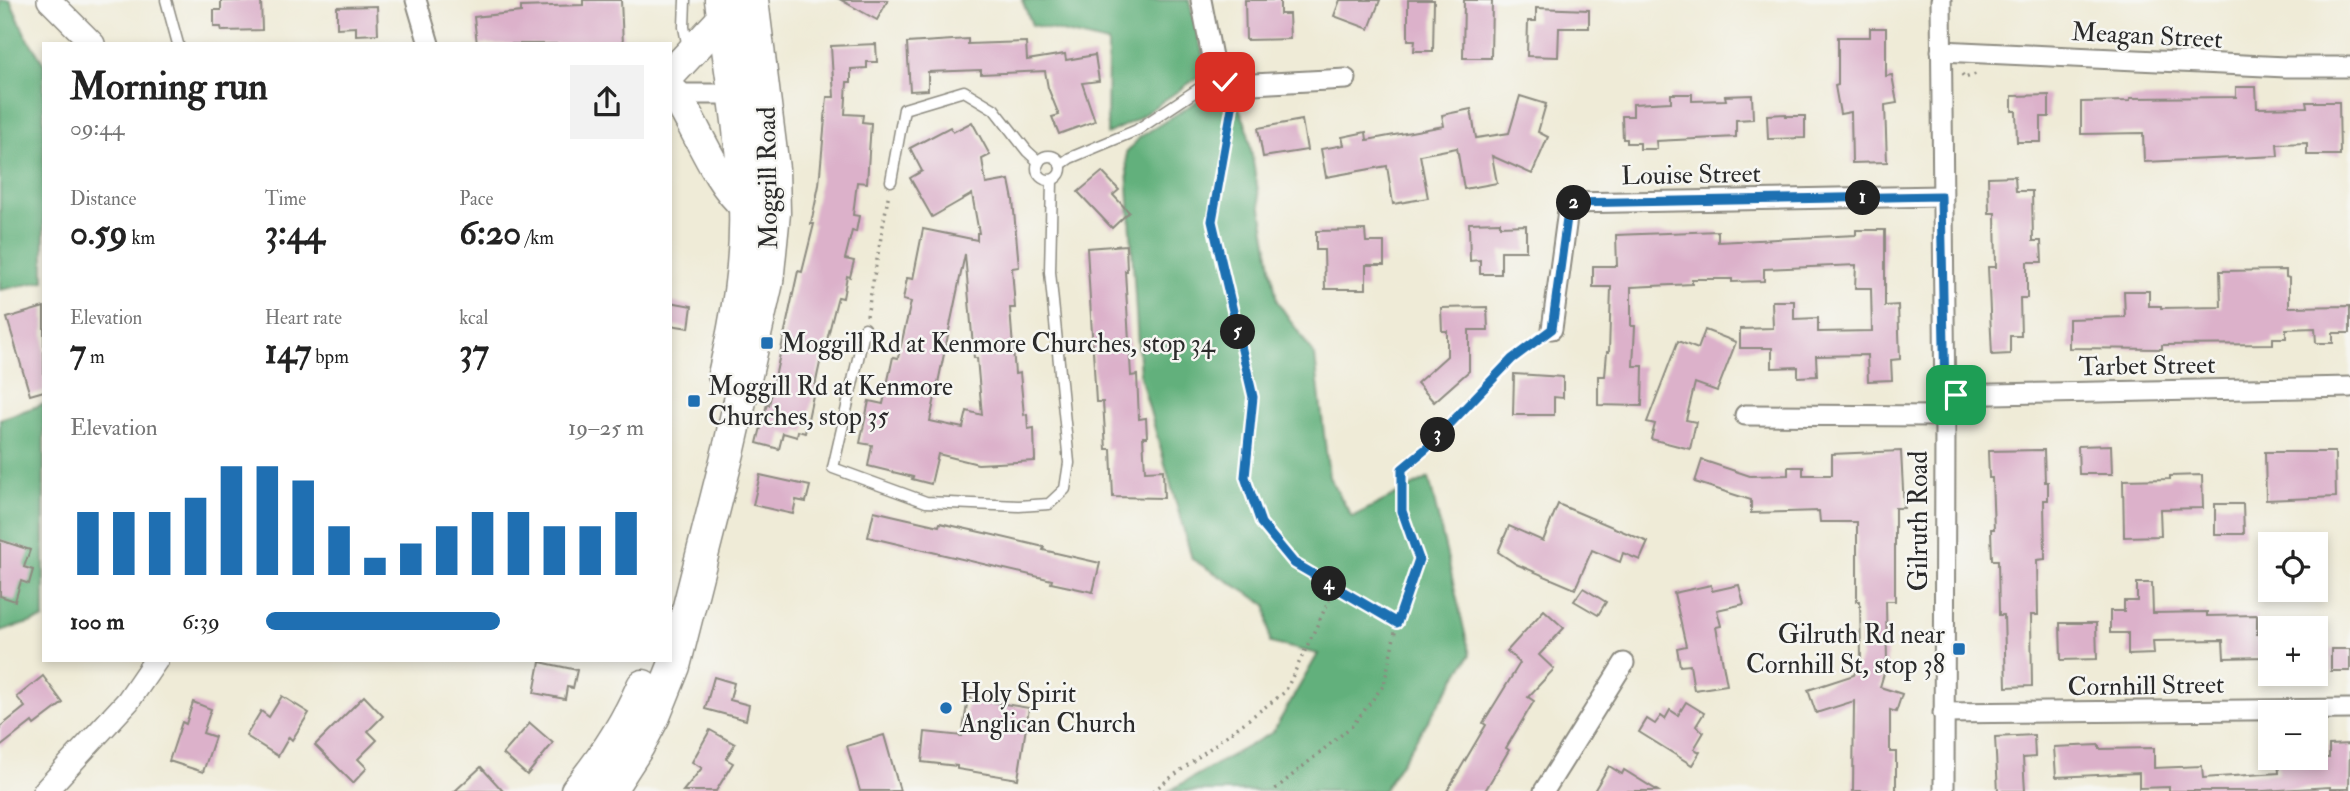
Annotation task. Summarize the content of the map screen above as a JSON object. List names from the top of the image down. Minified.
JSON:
{"streets":{"highway":["Moggill Road"],"street":["Meagan Street","Louise Street","Tarbet Street","Gilruth Road","Cornhill Street"]},"crossings":[["Meagan Street","Gilruth Road"],["Louise Street","Gilruth Road"],["Tarbet Street","Gilruth Road"],["Gilruth Road","Cornhill Street"]],"places":{"transit":["Moggill Rd at Kenmore Churches, stop 34","Moggill Rd at Kenmore Churches, stop 35","Gilruth Rd near Cornhill St, stop 38"],"other":["Holy Spirit Anglican Church"]},"page":{"heading":["Morning run","09:44"],"stats":[["Distance","0.59 km"],["Time","3:44"],["Pace","6:20 /km"],["Elevation","7 m"],["Heart rate","147 bpm"],["kcal","37"]],"pins":["1","2","5","3","4"],"chart":["Elevation","19–25 m"],"map_buttons":["+","−"],"list":[{"name":"100 m","note":"6:39"}]}}
